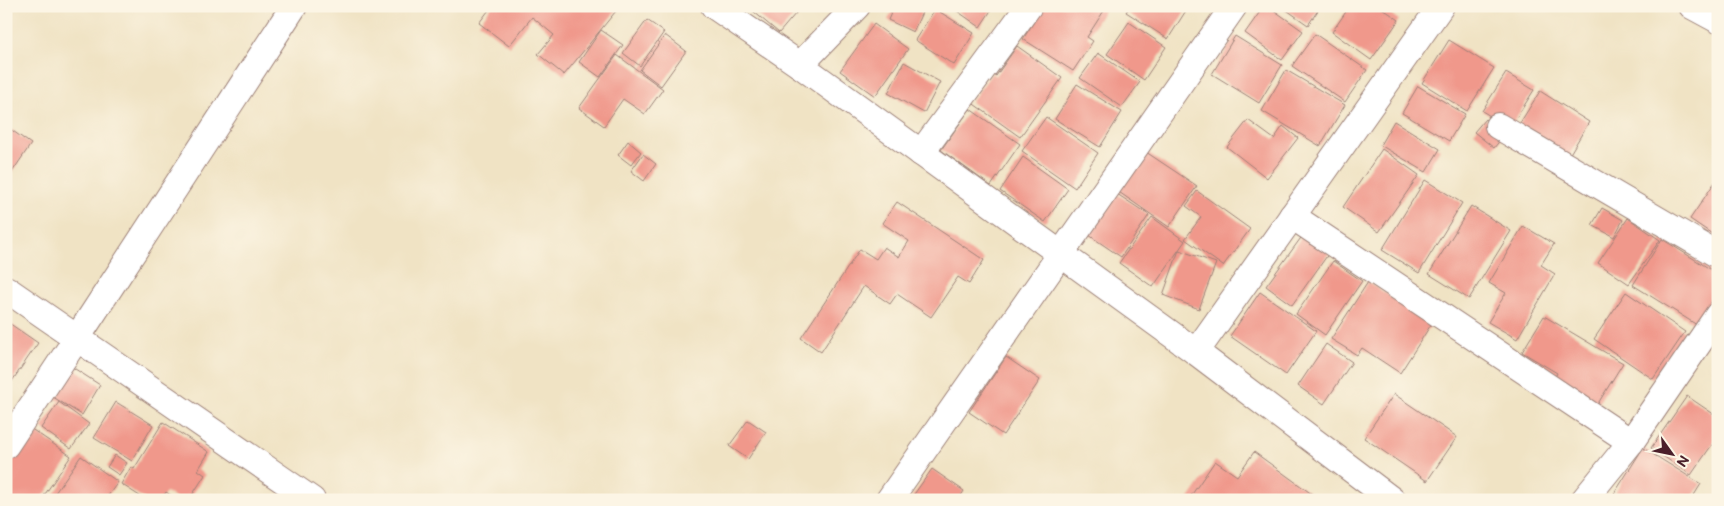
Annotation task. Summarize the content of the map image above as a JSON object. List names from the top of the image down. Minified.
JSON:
{"north":"bottom right"}
